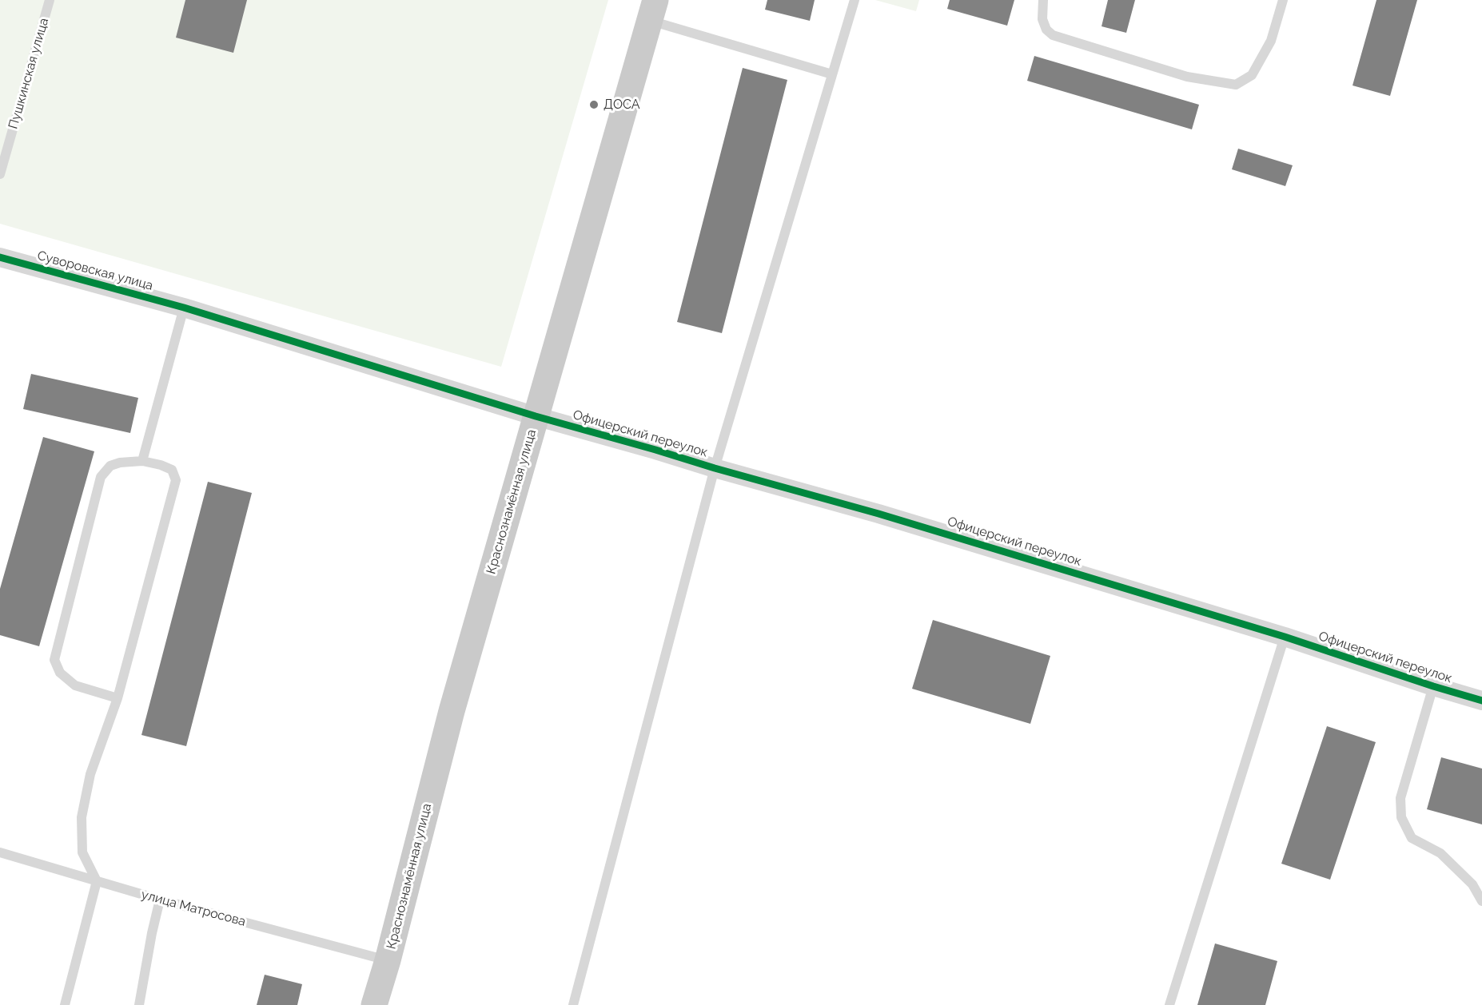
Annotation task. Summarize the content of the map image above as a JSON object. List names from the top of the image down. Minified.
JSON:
{"streets":{"main road":["Краснознамённая улица"],"street":["Суворовская улица","Офицерский переулок"],"lane":["Пушкинская улица","улица Матросова"]},"crossings":[["Суворовская улица","Офицерский переулок"],["Суворовская улица","Краснознамённая улица"],["Офицерский переулок","Краснознамённая улица"],["Краснознамённая улица","улица Матросова"]],"places":["ДОСА"]}
